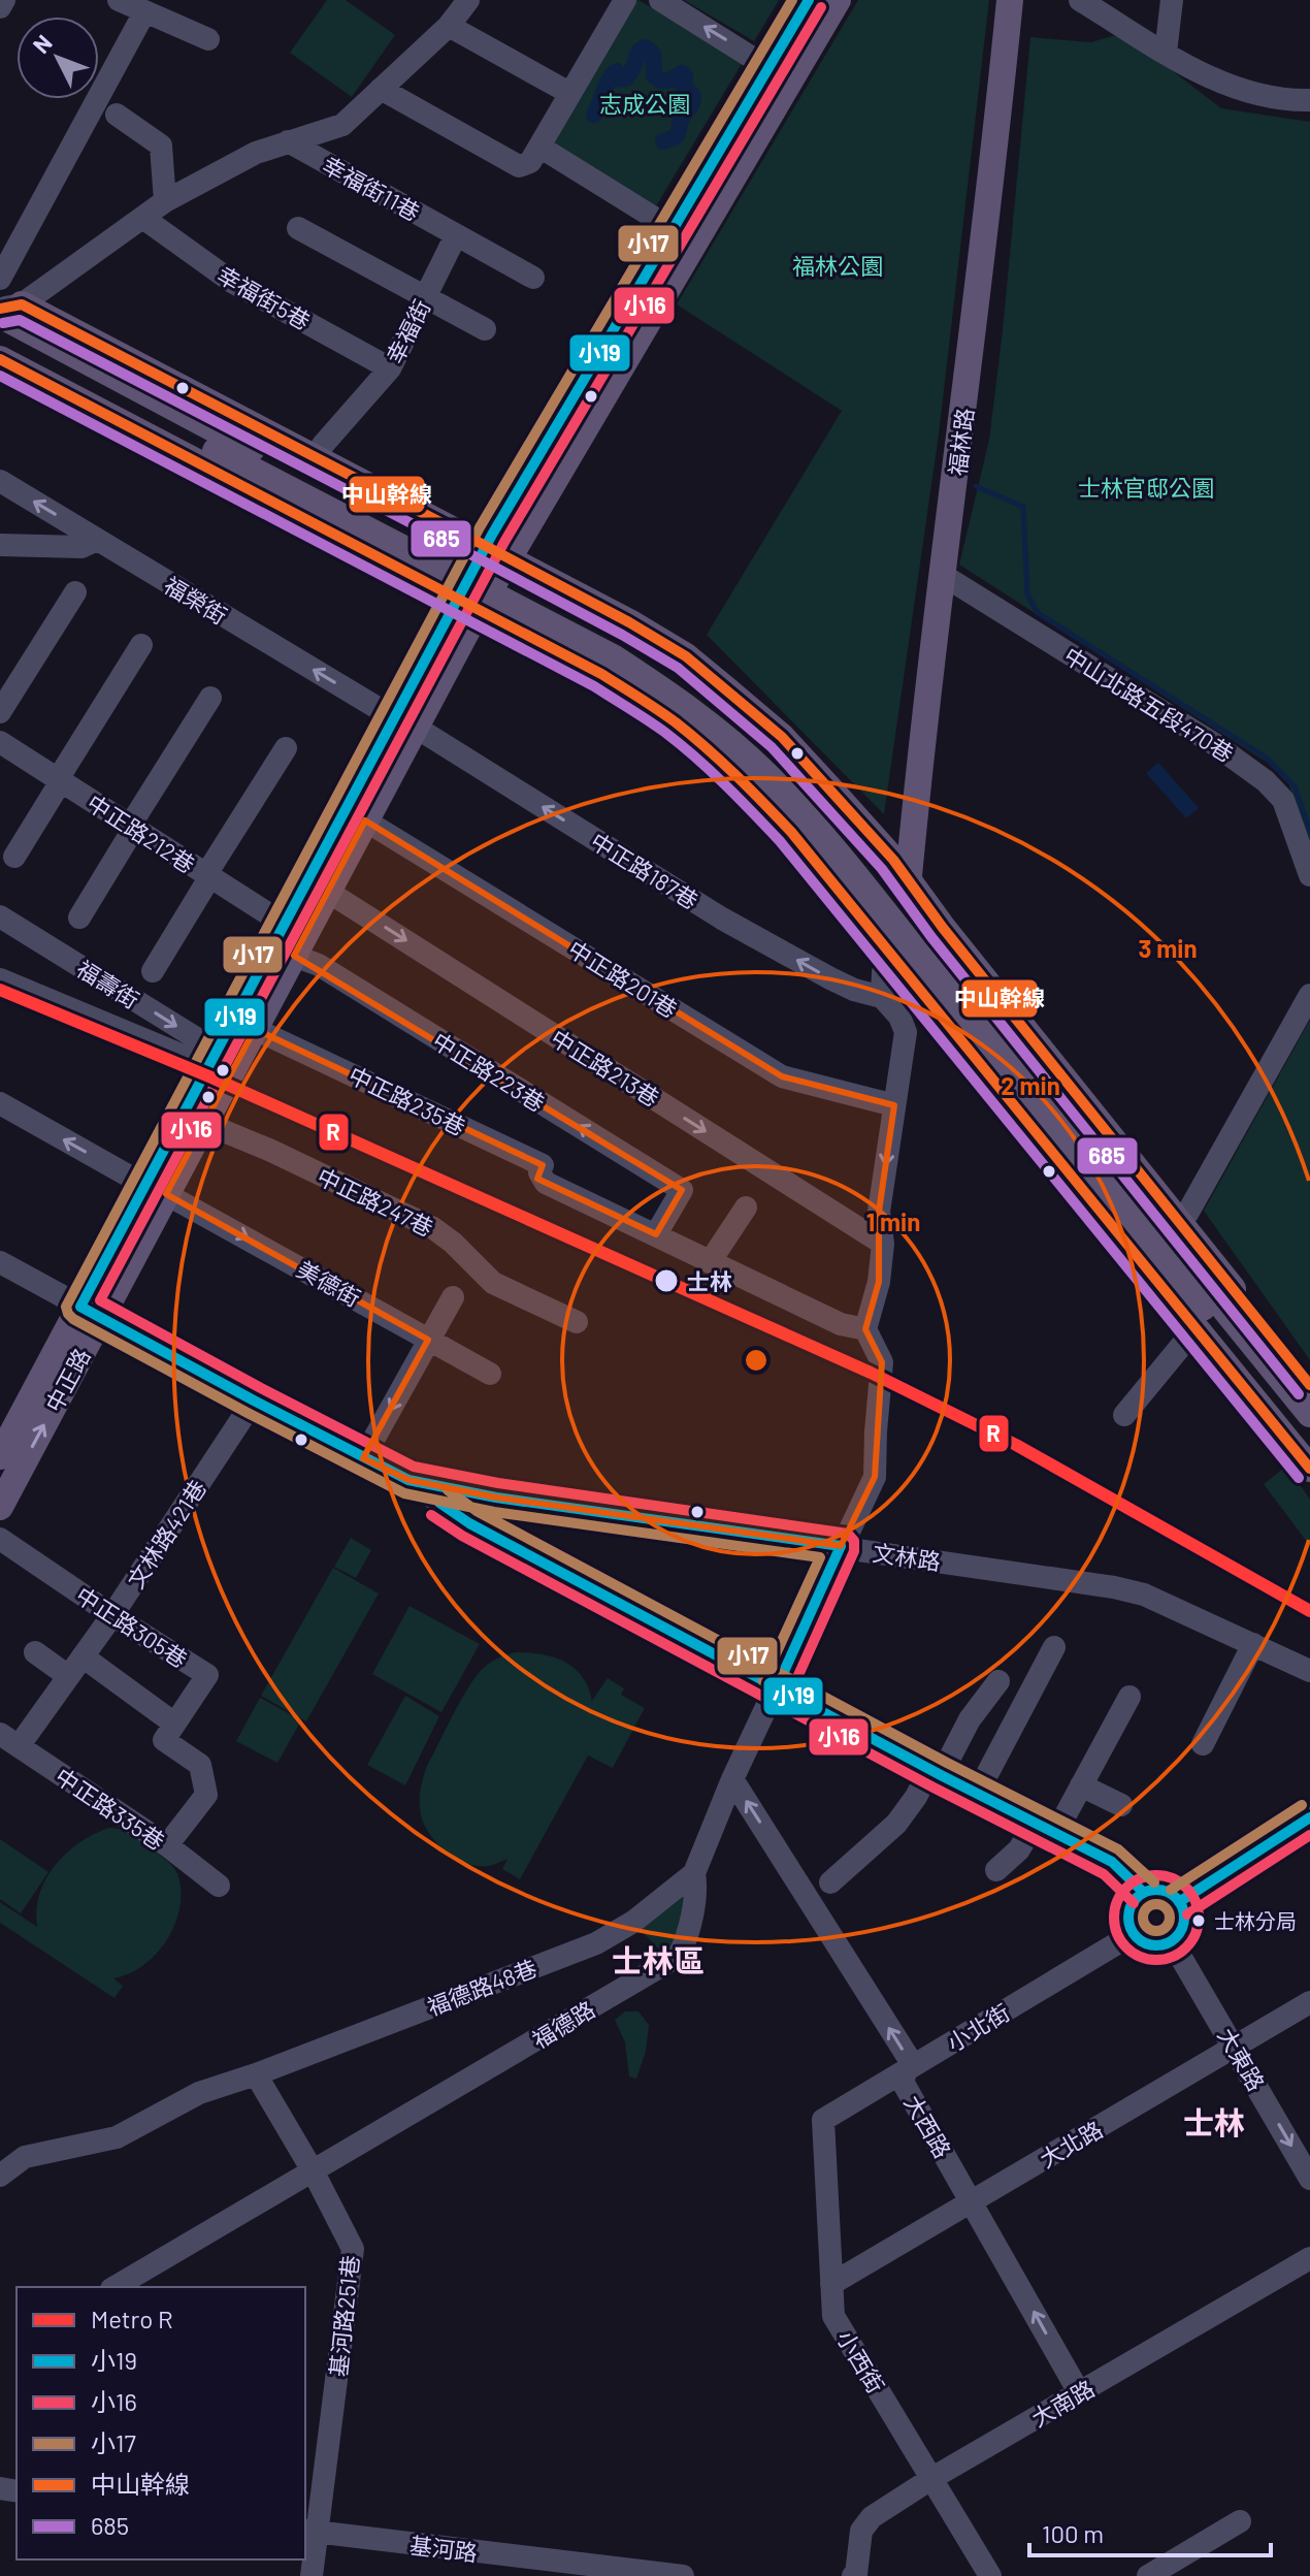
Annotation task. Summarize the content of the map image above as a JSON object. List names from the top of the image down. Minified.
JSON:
{"streets":{"main road":["福林路","中正路"],"street":["幸福街11巷","幸福街5巷","幸福街","福榮街","中山北路五段470巷","中正路212巷","中正路187巷","中正路201巷","福壽街","中正路213巷","中正路223巷","中正路235巷","中正路247巷","美德街","文林路421巷","文林路","中正路305巷","中正路335巷","福德路48巷","福德路","小北街","大東路","大西路","大北路","基河路251巷","小西街","大南路","基河路"]},"crossings":[["幸福街11巷","幸福街"],["幸福街5巷","幸福街"],["福林路","中山北路五段470巷"],["福榮街","中正路187巷"],["福榮街","中正路"],["中正路212巷","中正路"],["中正路187巷","中正路"],["中正路201巷","中正路"],["福壽街","中正路"],["中正路213巷","中正路"],["中正路223巷","中正路235巷"],["中正路223巷","中正路"],["中正路235巷","中正路"],["中正路247巷","中正路"],["美德街","中正路"],["中正路","文林路"],["文林路421巷","文林路"],["文林路421巷","中正路305巷"],["文林路421巷","中正路335巷"],["文林路","福德路"],["福德路48巷","福德路"],["福德路48巷","基河路251巷"],["福德路","大西路"],["福德路","基河路251巷"],["小北街","大東路"],["小北街","大西路"],["小北街","小西街"],["大東路","大北路"],["大西路","大北路"],["大西路","大南路"],["大北路","小西街"],["基河路251巷","基河路"],["小西街","大南路"]],"one_way":["福榮街","中正路187巷","大東路","大西路"],"districts":["士林區","士林"],"parks":["志成公園","福林公園","士林官邸公園"],"places":["士林","士林分局"],"lines":["transit line 小19","transit line 小17","transit line 小16","transit line 中山幹線","transit line 685","metro line R"],"legend":["Metro R","小19","小16","小17","中山幹線","685"],"scale_bar":"100 m","north":"top left","rings":["3 min","2 min","1 min"]}
